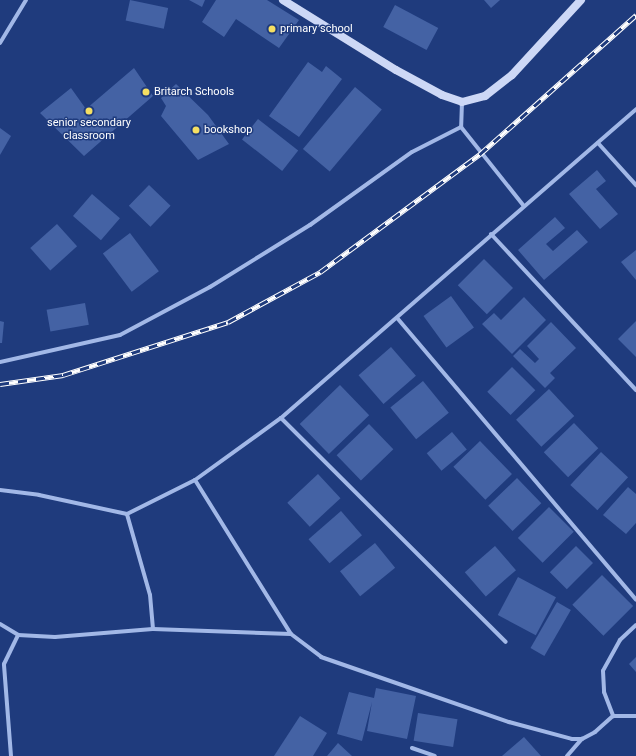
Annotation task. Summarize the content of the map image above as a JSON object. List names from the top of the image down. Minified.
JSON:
{"places":["primary school","Britarch Schools","senior secondary classroom","bookshop"]}
